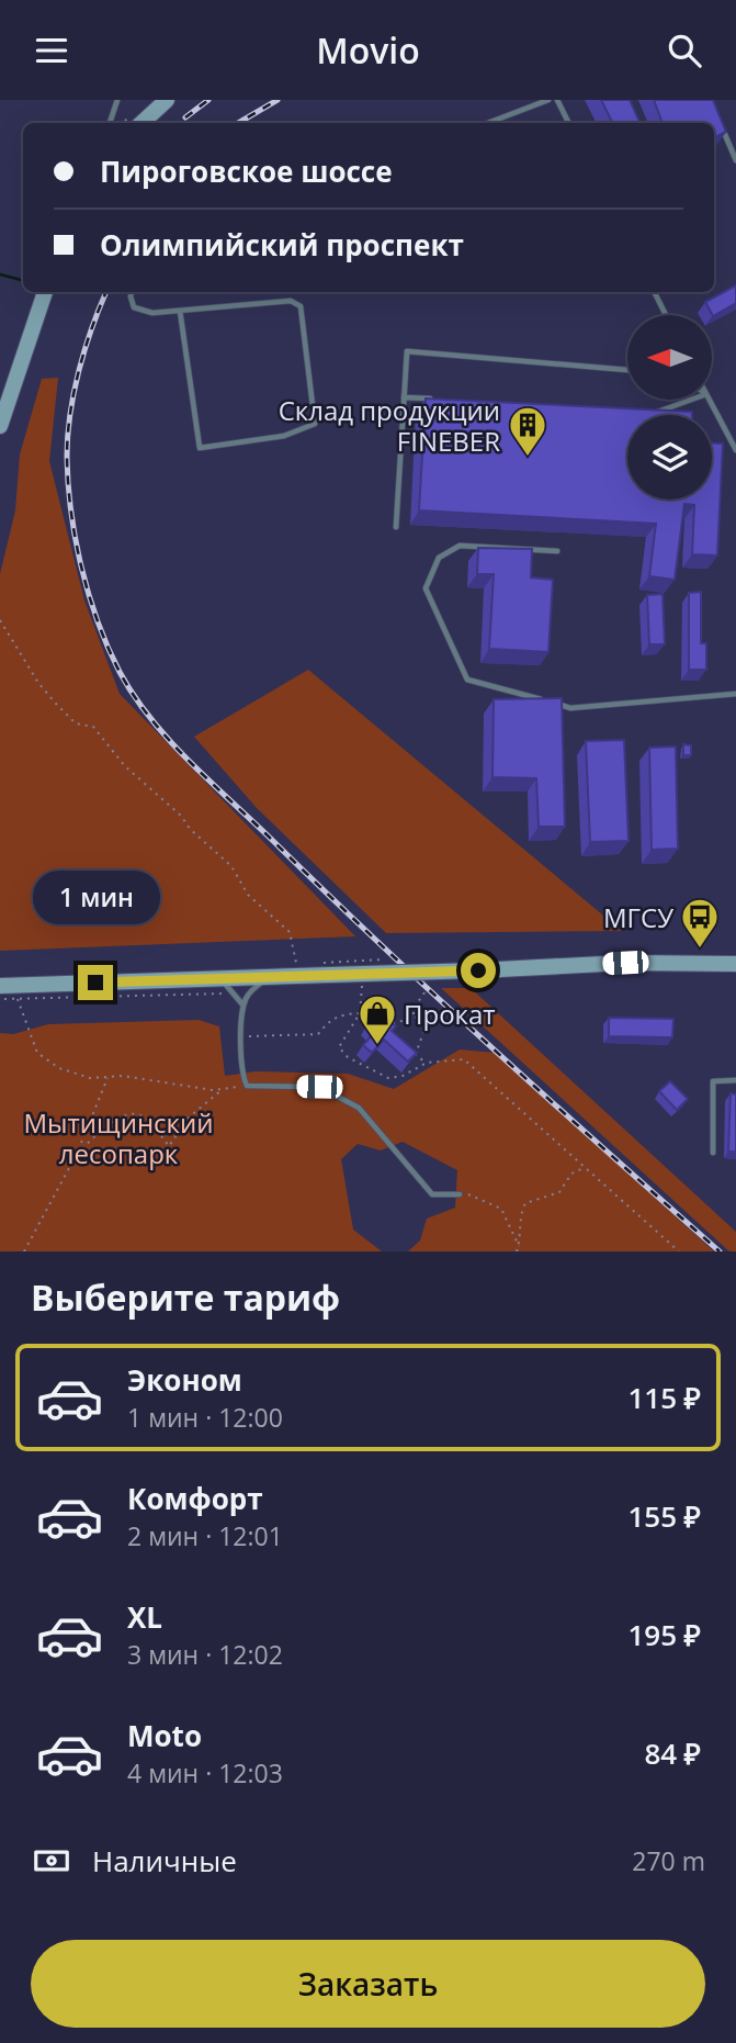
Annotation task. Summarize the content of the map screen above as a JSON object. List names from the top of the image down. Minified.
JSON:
{"parks":["Мытищинский лесопарк"],"places":{"building":["Склад продукции FINEBER"],"bus stop":["МГСУ"],"shop":["Прокат"]},"north":"left","page":{"header":"Movio","banner":["Пироговское шоссе","Олимпийский проспект"],"bubble":"1 мин","heading":"Выберите тариф","list":[{"name":"Эконом","note":"1 мин · 12:00","value":"115 ₽"},{"name":"Комфорт","note":"2 мин · 12:01","value":"155 ₽"},{"name":"XL","note":"3 мин · 12:02","value":"195 ₽"},{"name":"Moto","note":"4 мин · 12:03","value":"84 ₽"}],"pay":["Наличные","270 m"],"buttons":"Заказать"}}
